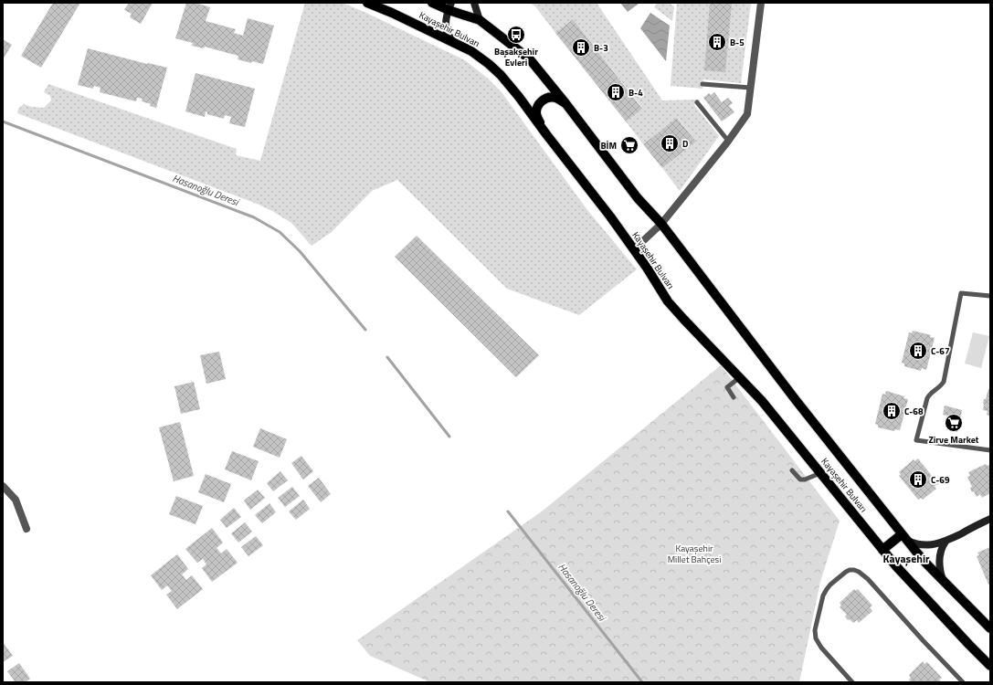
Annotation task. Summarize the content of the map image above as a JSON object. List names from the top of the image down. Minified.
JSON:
{"streets":{"main road":["Kayaşehir Bulvarı"]},"districts":["Kayaşehir"],"water":["Hasanoğlu Deresi"],"parks":["Kayaşehir Millet Bahçesi"],"places":{"bus stop":["Başakşehir Evleri"],"building":["B-5","B-3","B-4","D","C-67","C-68","C-69"],"supermarket":["BİM","Zirve Market"]}}
